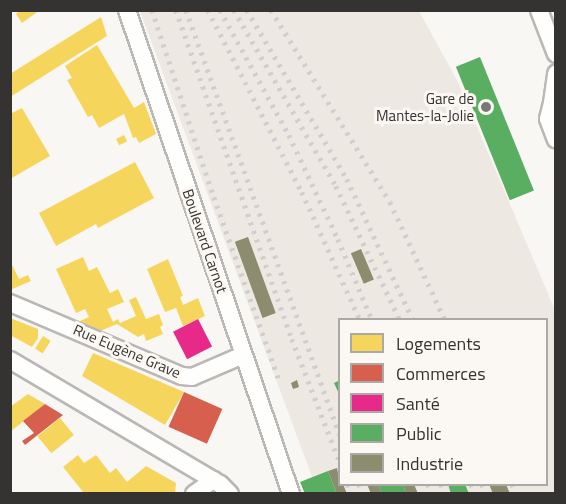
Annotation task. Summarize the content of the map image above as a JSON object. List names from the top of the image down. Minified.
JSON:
{"streets":{"street":["Boulevard Carnot","Rue Eugène Grave"]},"crossings":[["Boulevard Carnot","Rue Eugène Grave"]],"places":["Gare de Mantes-la-Jolie"],"legend":["Logements","Commerces","Santé","Public","Industrie"]}
